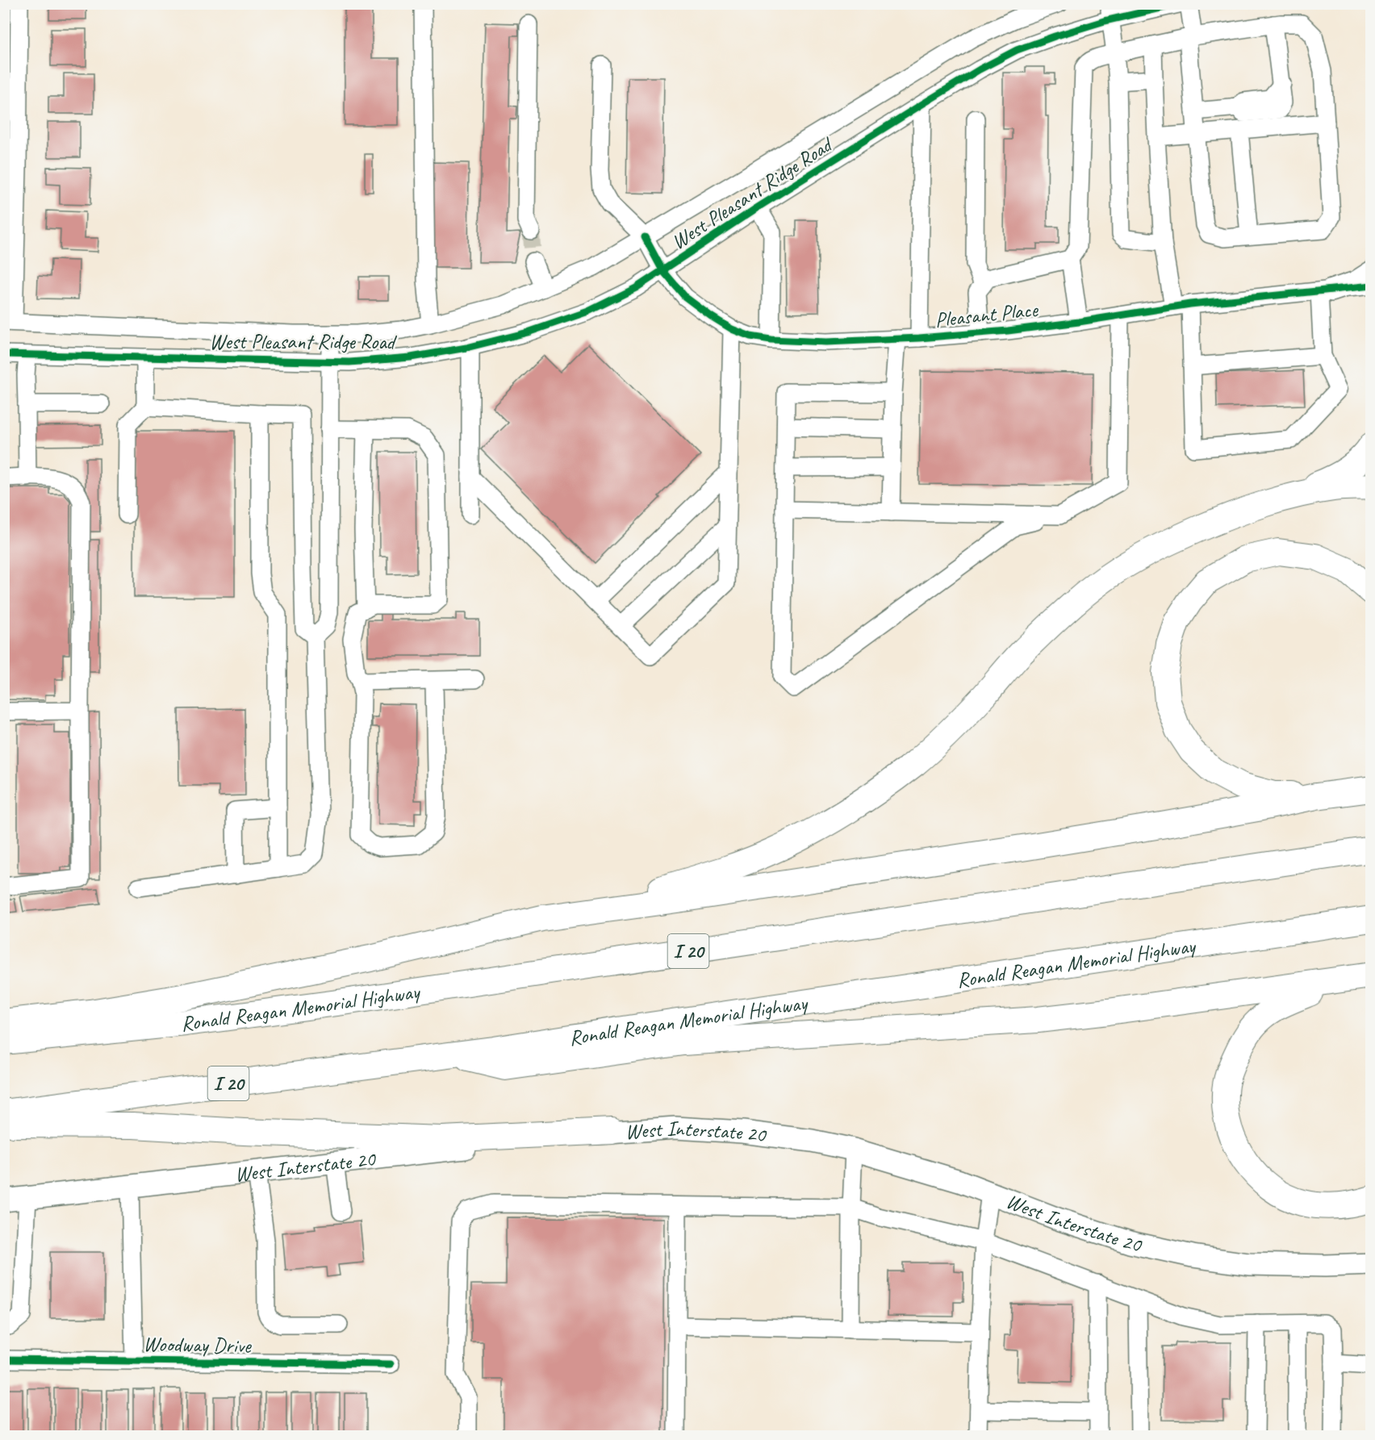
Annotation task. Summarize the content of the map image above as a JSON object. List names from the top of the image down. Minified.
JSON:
{"streets":{"highway":["I 20","Ronald Reagan Memorial Highway"],"main road":["West Interstate 20"],"street":["West Pleasant Ridge Road","Pleasant Place","Woodway Drive"]},"crossings":[["West Pleasant Ridge Road","Pleasant Place"]]}
